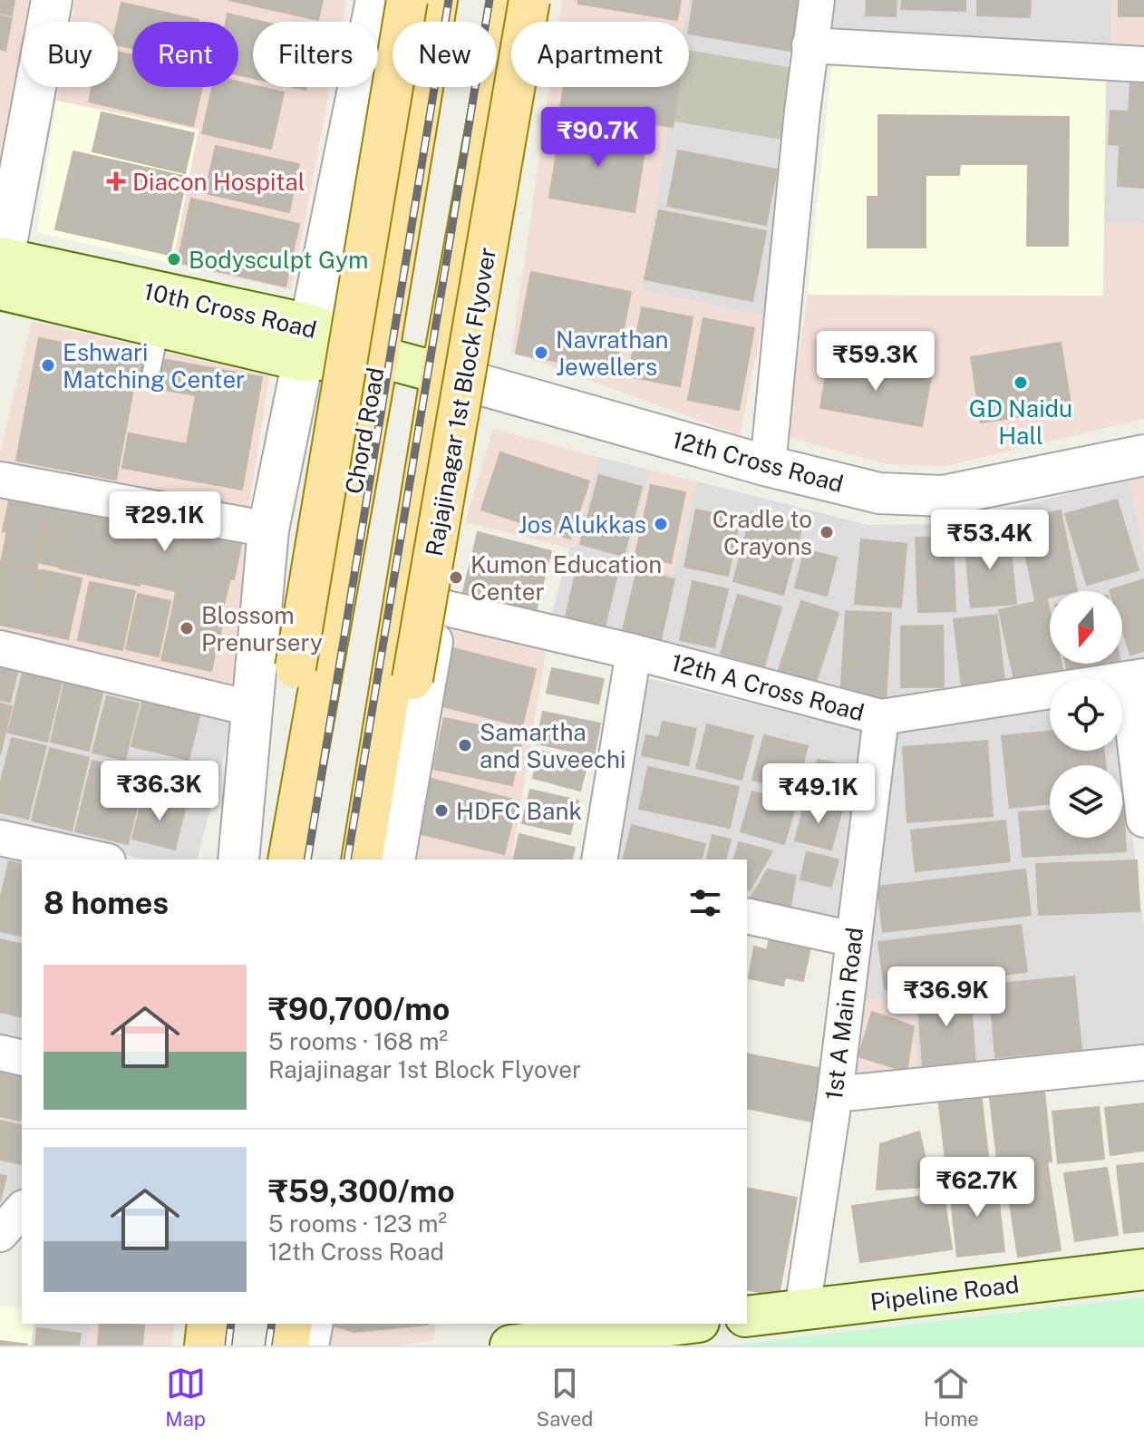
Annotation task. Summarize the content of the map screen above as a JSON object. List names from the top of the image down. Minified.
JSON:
{"streets":{"main road":["10th Cross Road","Rajajinagar 1st Block Flyover","Chord Road","12th Cross Road","Pipeline Road"],"street":["12th A Cross Road","1st A Main Road"]},"crossings":[["10th Cross Road","Chord Road"],["10th Cross Road","12th Cross Road"],["Chord Road","12th Cross Road"],["12th A Cross Road","1st A Main Road"],["1st A Main Road","Pipeline Road"]],"places":{"health":["Diacon Hospital"],"other":["Bodysculpt Gym","Navrathan Jewellers","Eshwari Matching Center","GD Naidu Hall","Jos Alukkas","Cradle to Crayons","Kumon Education Center","Blossom Prenursery","Samartha and Suveechi","HDFC Bank"]},"north":"bottom","page":{"chip":["Buy","Rent","Filters","New","Apartment"],"price":["₹90.7K","₹59.3K","₹29.1K","₹53.4K","₹36.3K","₹49.1K","₹36.9K","₹62.7K"],"heading":"8 homes","list":[{"name":"₹90,700/mo","note":"5 rooms · 168 m² · Rajajinagar 1st Block Flyover"},{"name":"₹59,300/mo","note":"5 rooms · 123 m² · 12th Cross Road"}],"tabs":["Map","Saved","Home"]}}
